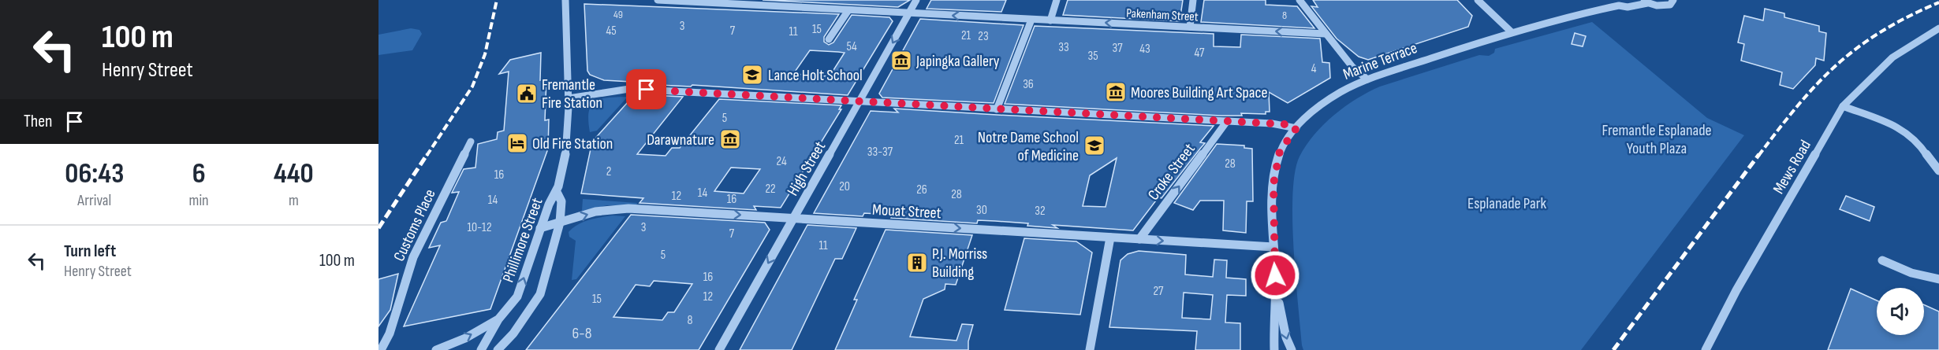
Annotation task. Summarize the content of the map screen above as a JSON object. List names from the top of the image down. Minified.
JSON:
{"streets":{"street":["Pakenham Street","Marine Terrace","Mews Road","High Street","Croke Street","Mouat Street","Customs Place","Phillimore Street"]},"crossings":[["Pakenham Street","High Street"],["Marine Terrace","Mouat Street"],["High Street","Mouat Street"],["Croke Street","Mouat Street"],["Mouat Street","Phillimore Street"]],"one_way":["Pakenham Street","High Street","Croke Street","Mouat Street"],"parks":["Fremantle Esplanade Youth Plaza","Esplanade Park"],"places":{"museum":["Japingka Gallery","Moores Building Art Space","Darawnature"],"school or university":["Lance Holt School","Notre Dame School of Medicine"],"public building":["Fremantle Fire Station"],"hotel":["Old Fire Station"],"building":["P.J. Morriss Building"]},"house_numbers":["49","8","3","15","45","7","11","21","23","54","33","37","43","47","35","4","36","5","21","33-37","24","28","2","16","20","22","26","14","28","12","16","14","30","32","10-12","3","7","11","5","16","27","12","15","8","6-8"],"page":{"turn":["100 m","Henry Street"],"then":"Then","eta":["06:43","Arrival","6","min","440","m"],"list":[{"name":"Turn left","note":"Henry Street","value":"100 m"}]}}
